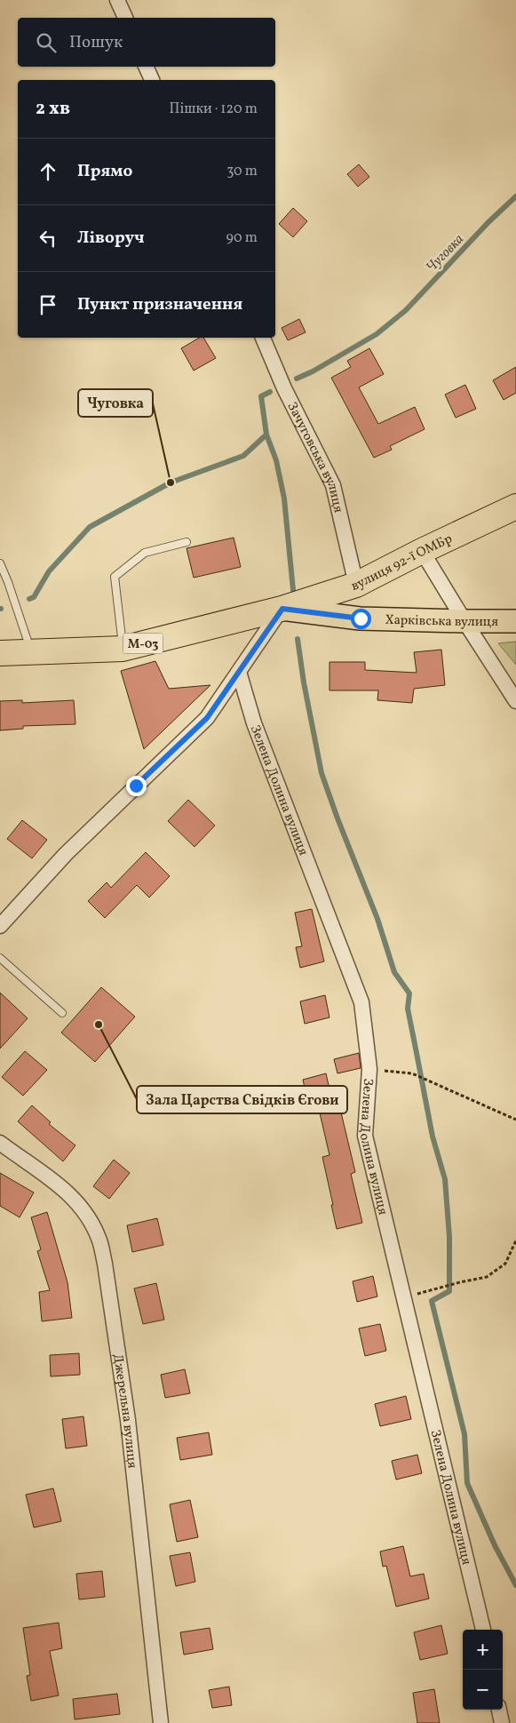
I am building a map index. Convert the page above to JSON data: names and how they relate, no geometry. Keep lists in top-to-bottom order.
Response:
{
  "streets": {
    "highway": ["вулиця 92-ї ОМБр", "Харківська вулиця", "М-03"],
    "street": ["Зачуговська вулиця", "Зелена Долина вулиця", "Джерельна вулиця"]
  },
  "crossings": [
    ["Зачуговська вулиця", "вулиця 92-ї ОМБр"],
    ["вулиця 92-ї ОМБр", "Харківська вулиця"]
  ],
  "water": ["Чуговка"],
  "places": ["Чуговка", "Зала Царства Свідків Єгови"],
  "page": {
    "search": "Пошук",
    "heading": ["2 хв", "Пішки · 120 m"],
    "list": [
      ["Прямо", "30 m"],
      ["Ліворуч", "90 m"],
      "Пункт призначення"
    ],
    "map_buttons": ["+", "−"]
  }
}
